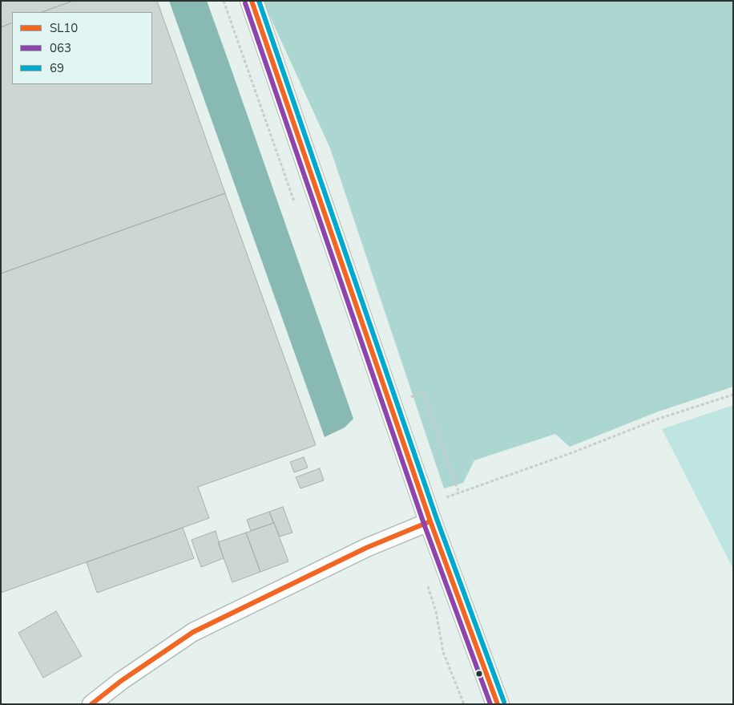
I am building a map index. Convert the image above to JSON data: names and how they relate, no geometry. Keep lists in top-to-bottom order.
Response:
{
  "lines": ["transit line SL10", "transit line 69", "transit line 063"],
  "legend": ["SL10", "063", "69"]
}
